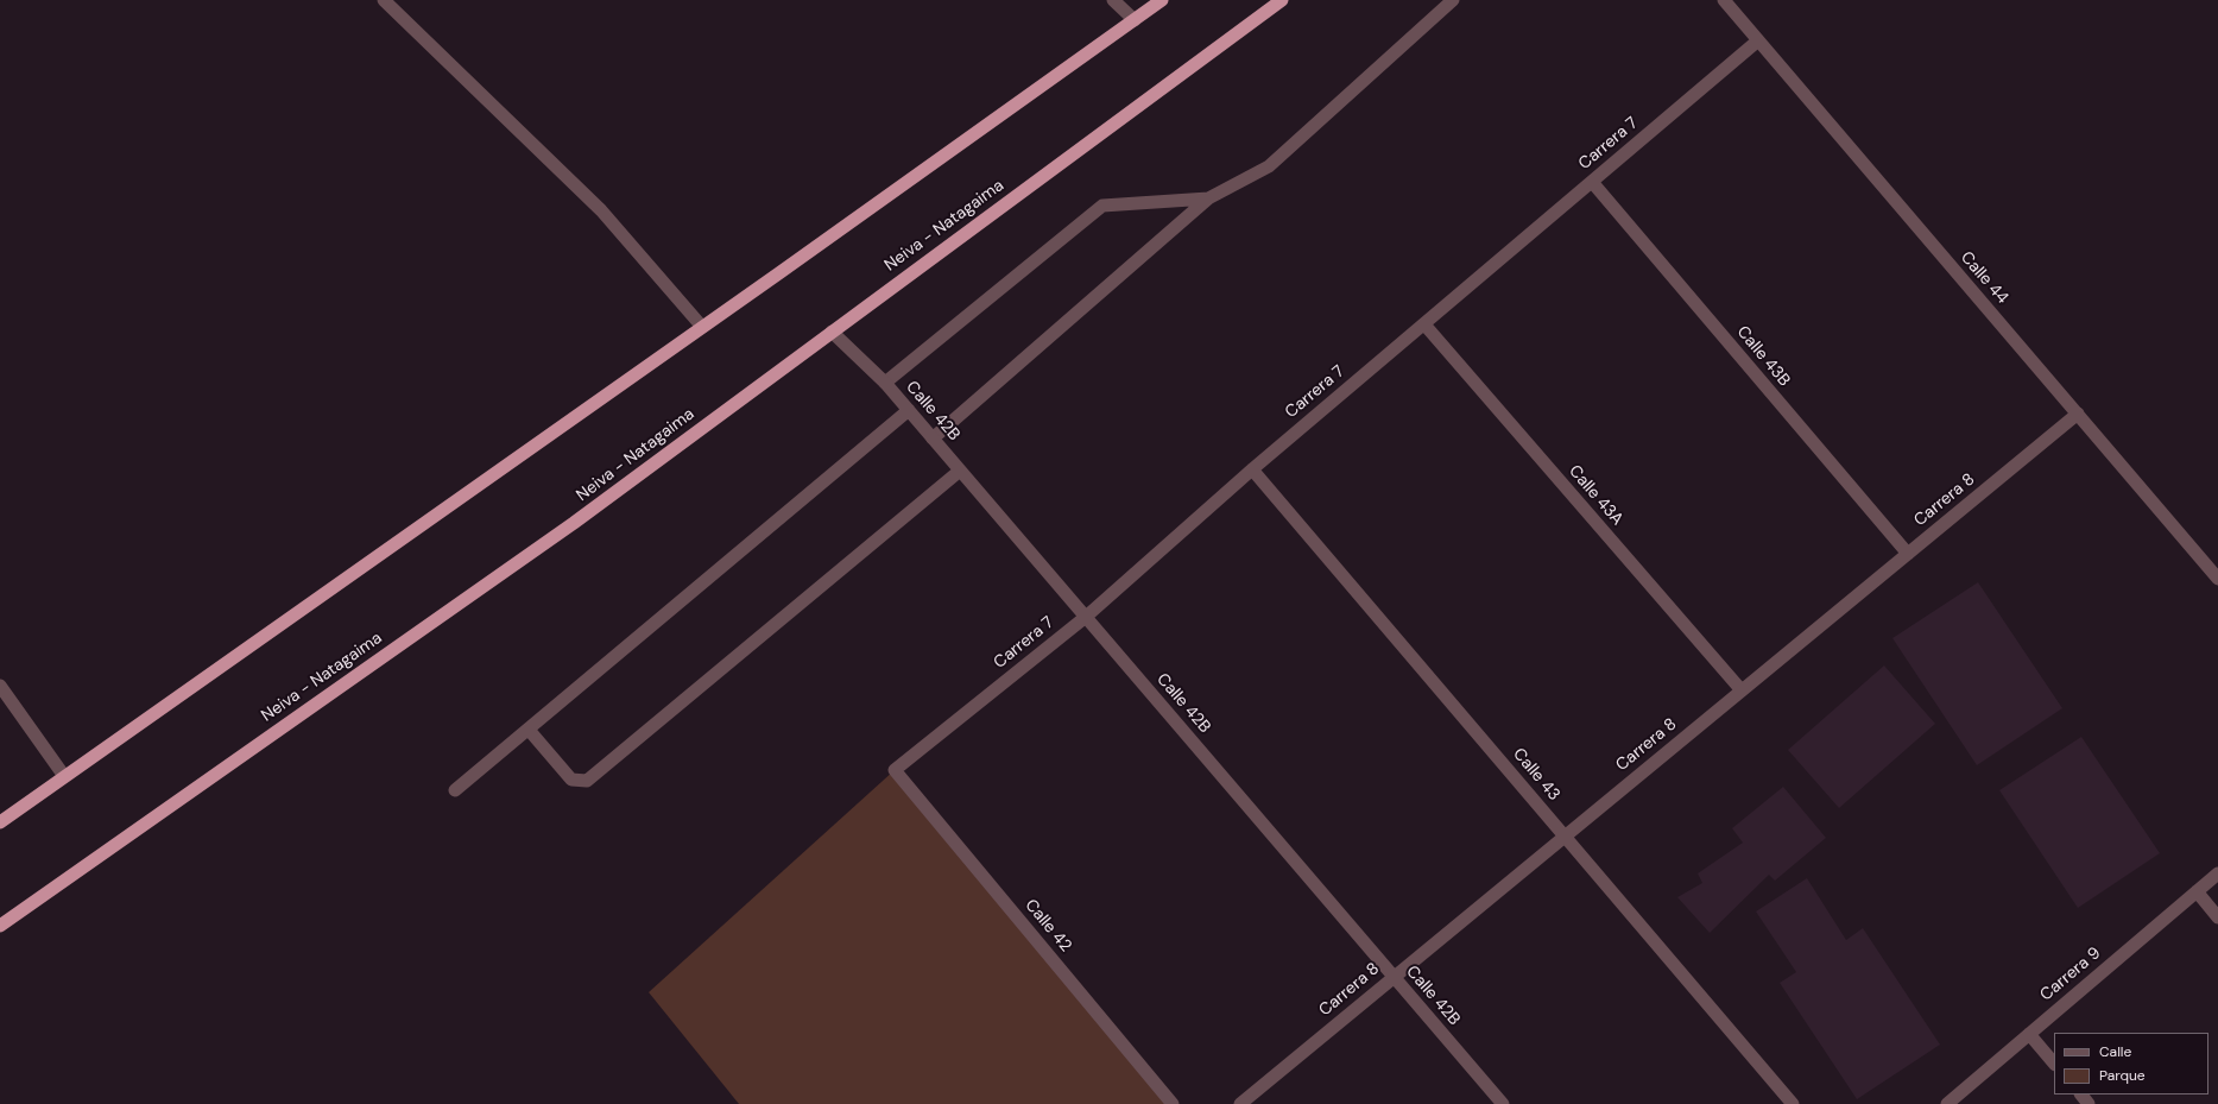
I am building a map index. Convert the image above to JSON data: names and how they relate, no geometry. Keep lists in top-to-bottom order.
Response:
{
  "streets": {
    "highway": ["Neiva - Natagaima"],
    "street": [
      "Carrera 7",
      "Calle 44",
      "Calle 43B",
      "Calle 42B",
      "Calle 43A",
      "Carrera 8",
      "Calle 43",
      "Calle 42",
      "Carrera 9"
    ]
  },
  "crossings": [
    ["Carrera 7", "Calle 44"],
    ["Carrera 7", "Calle 43B"],
    ["Carrera 7", "Calle 42B"],
    ["Carrera 7", "Calle 43A"],
    ["Carrera 7", "Calle 43"],
    ["Carrera 7", "Calle 42"],
    ["Neiva - Natagaima", "Calle 42B"],
    ["Calle 44", "Carrera 8"],
    ["Calle 43B", "Carrera 8"],
    ["Calle 42B", "Carrera 8"],
    ["Calle 43A", "Carrera 8"],
    ["Carrera 8", "Calle 43"]
  ],
  "legend": ["Calle", "Parque"]
}
